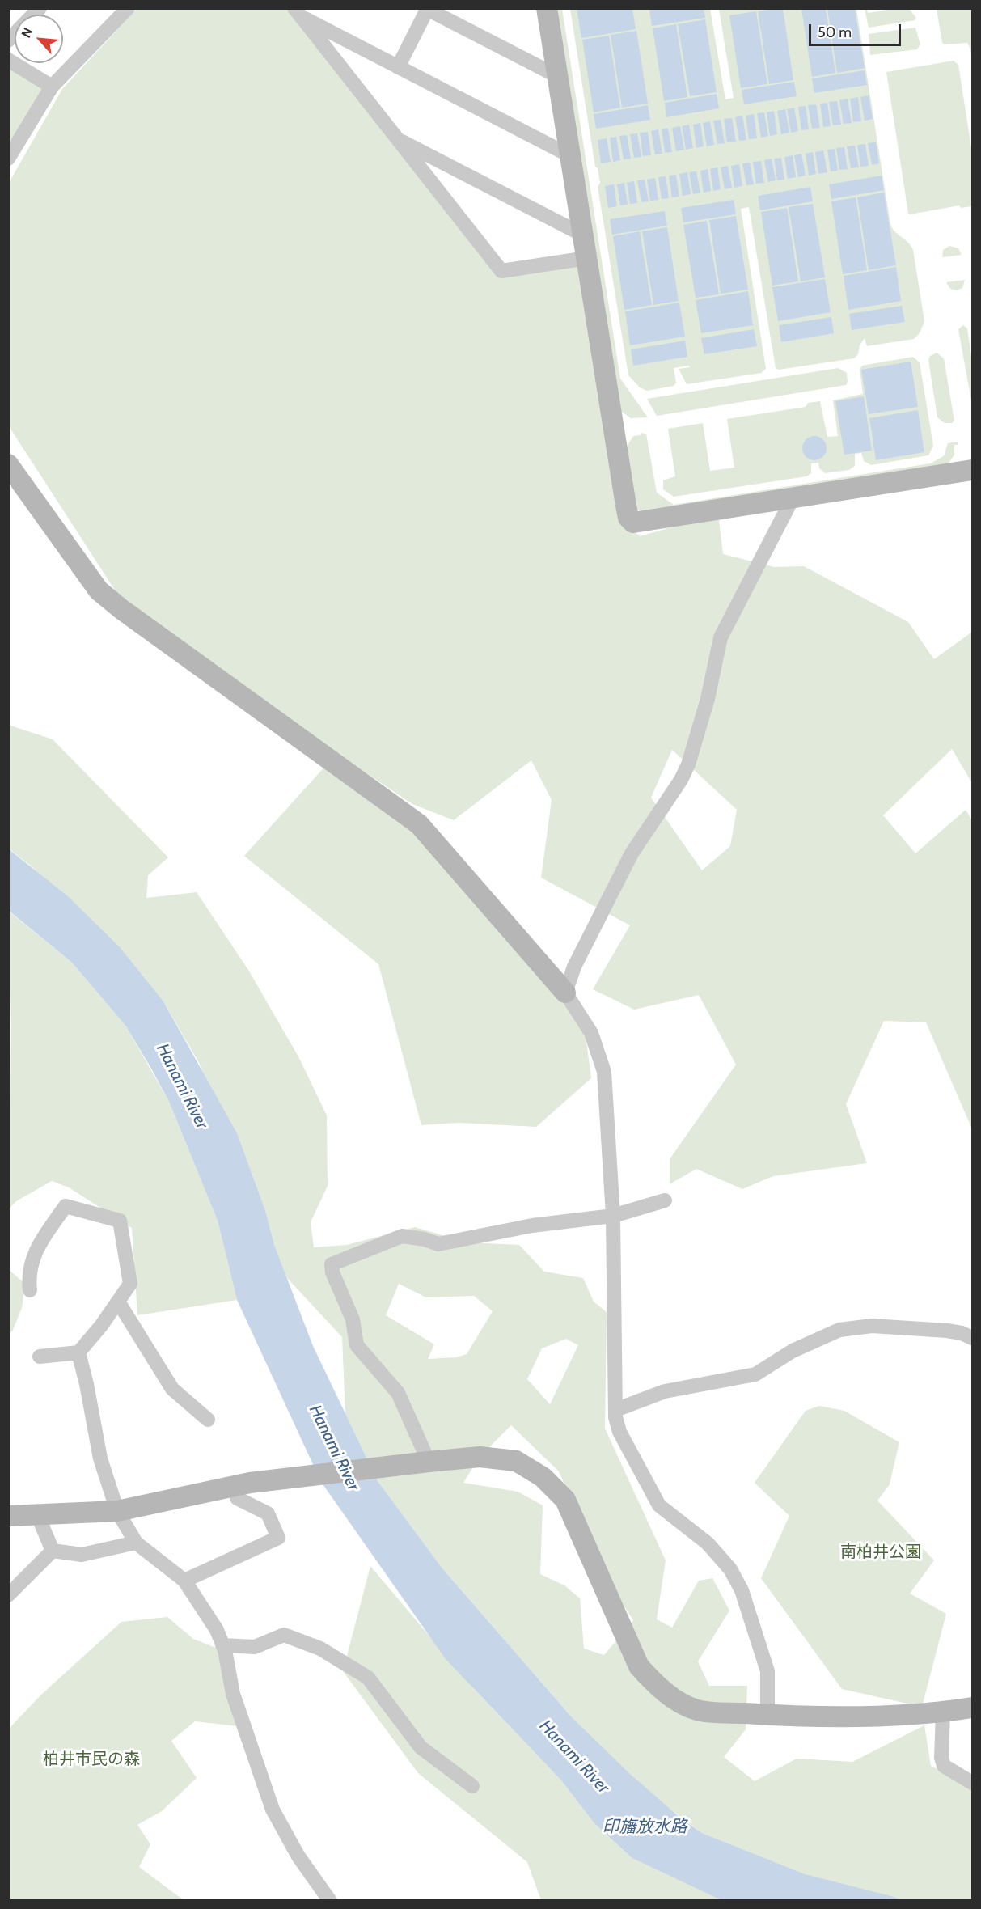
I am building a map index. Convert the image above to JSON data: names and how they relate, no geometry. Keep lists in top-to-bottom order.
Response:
{
  "water": ["Hanami River", "印旛放水路"],
  "parks": ["南柏井公園", "柏井市民の森"],
  "scale_bar": "50 m",
  "north": "top left"
}
